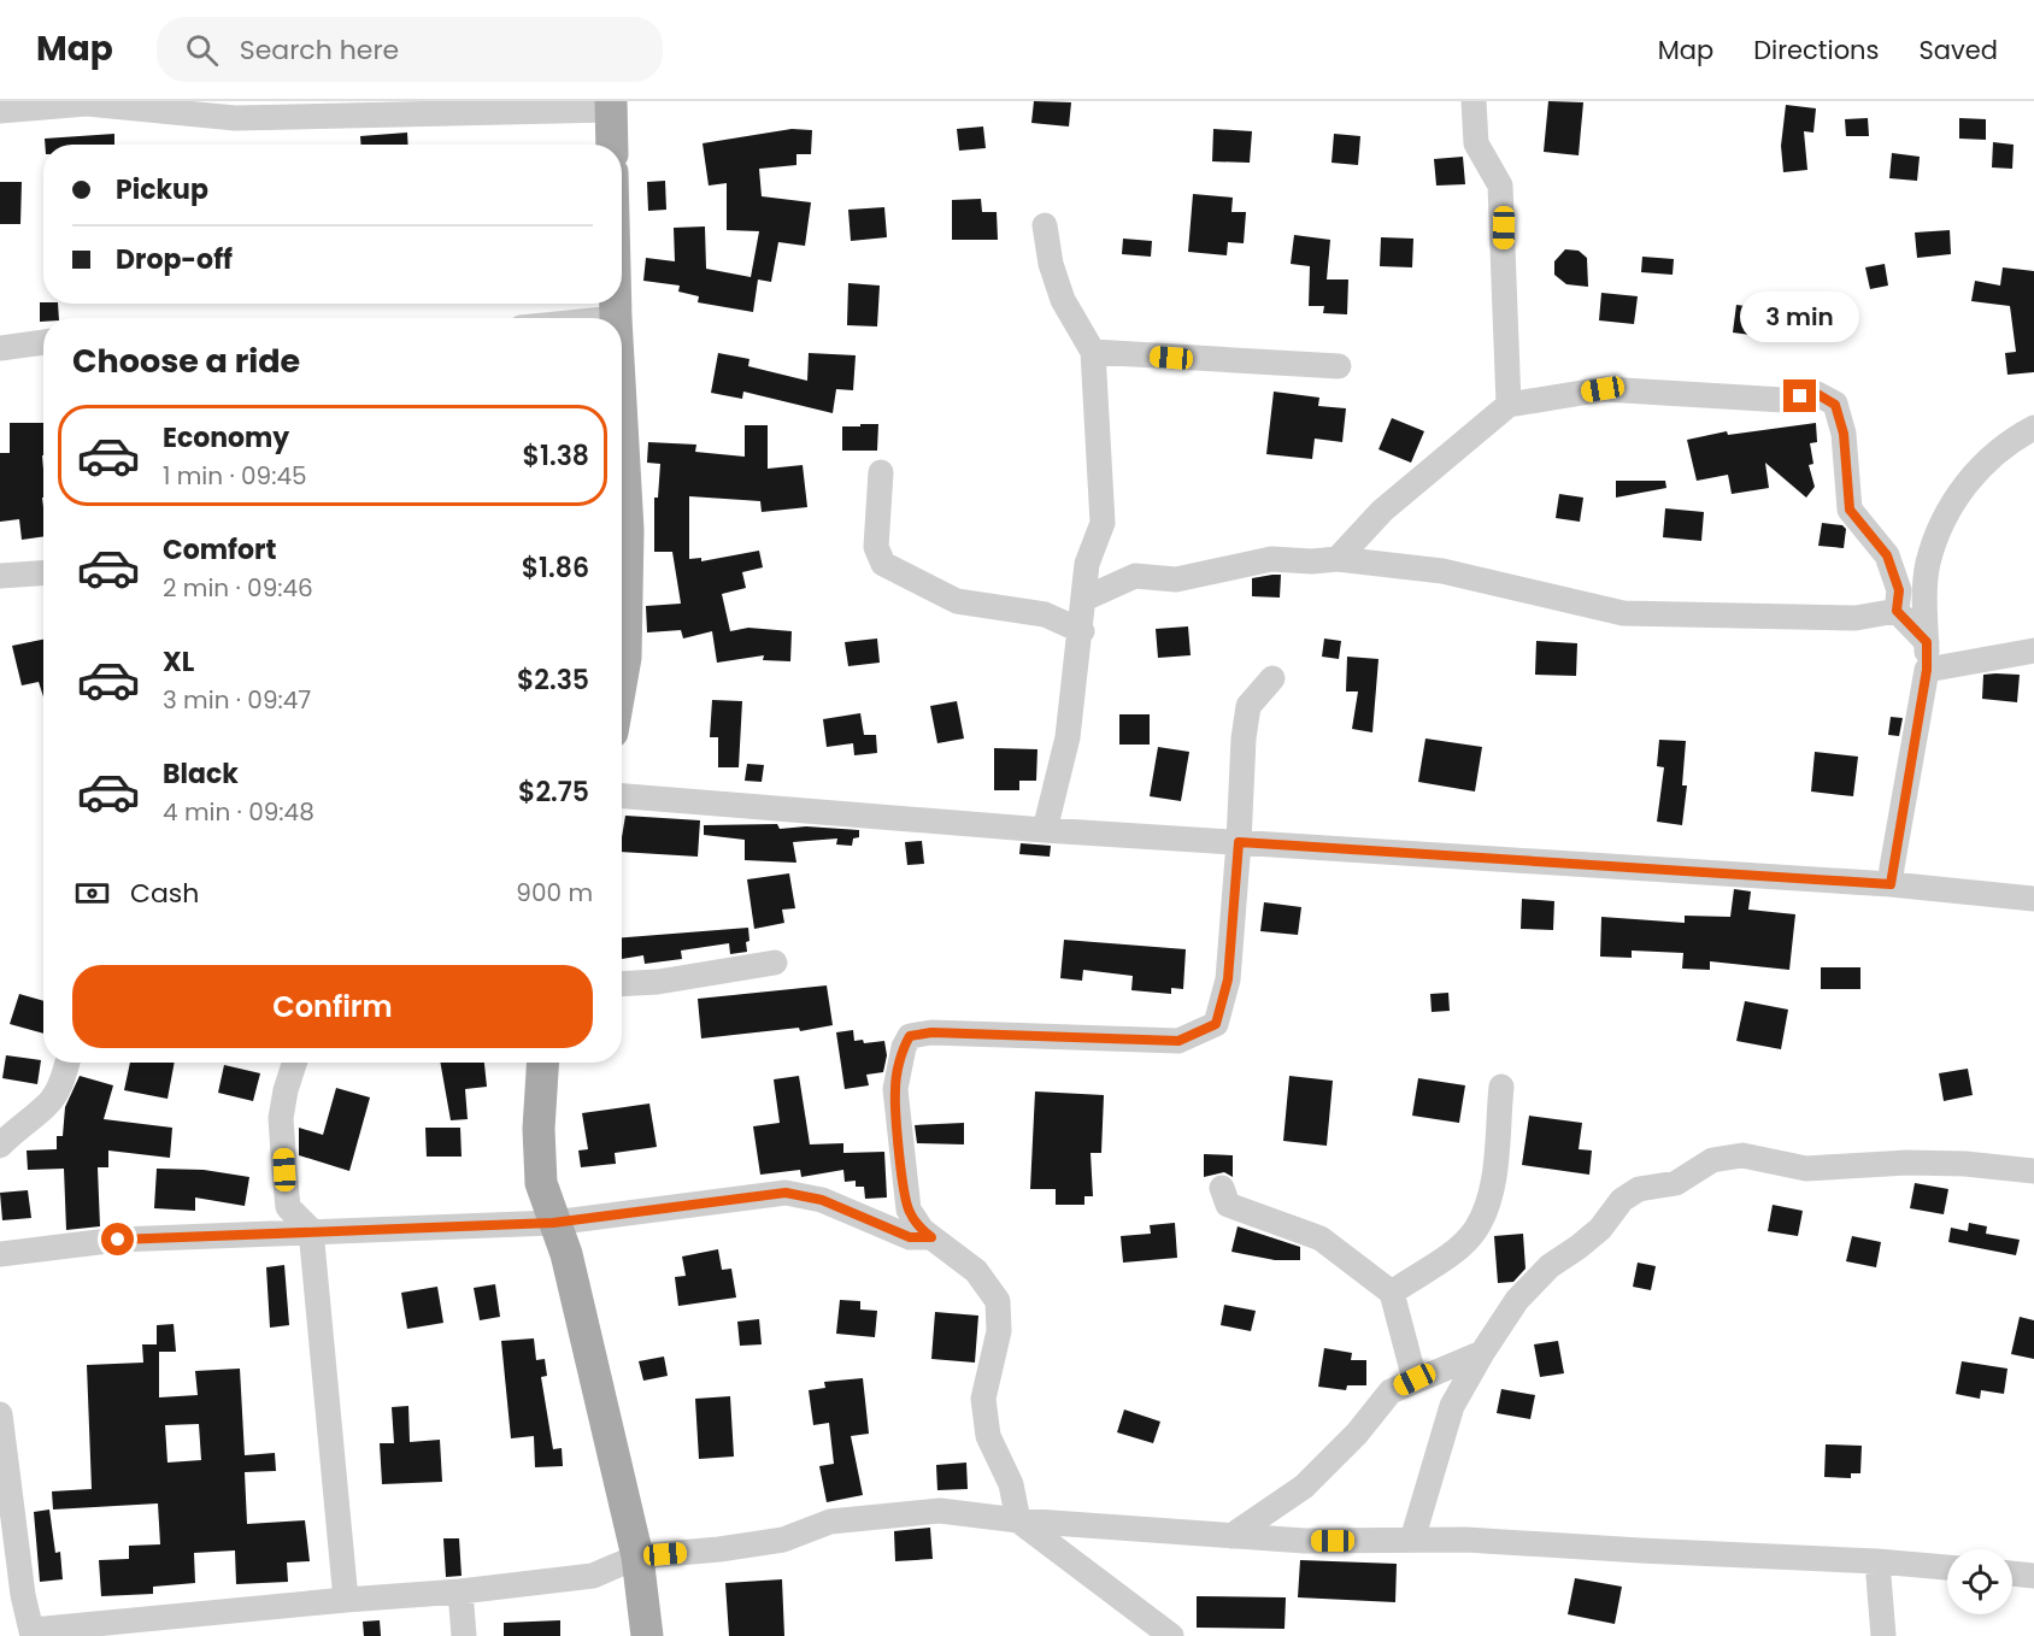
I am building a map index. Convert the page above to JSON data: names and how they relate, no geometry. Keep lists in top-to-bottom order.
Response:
{
  "page": {
    "header": "Map",
    "search": "Search here",
    "nav": ["Map", "Directions", "Saved"],
    "banner": ["Pickup", "Drop-off"],
    "bubble": "3 min",
    "heading": "Choose a ride",
    "list": [
      {
        "name": "Economy",
        "note": "1 min · 09:45",
        "value": "$1.38"
      },
      {
        "name": "Comfort",
        "note": "2 min · 09:46",
        "value": "$1.86"
      },
      {
        "name": "XL",
        "note": "3 min · 09:47",
        "value": "$2.35"
      },
      {
        "name": "Black",
        "note": "4 min · 09:48",
        "value": "$2.75"
      }
    ],
    "pay": ["Cash", "900 m"],
    "buttons": "Confirm"
  }
}
